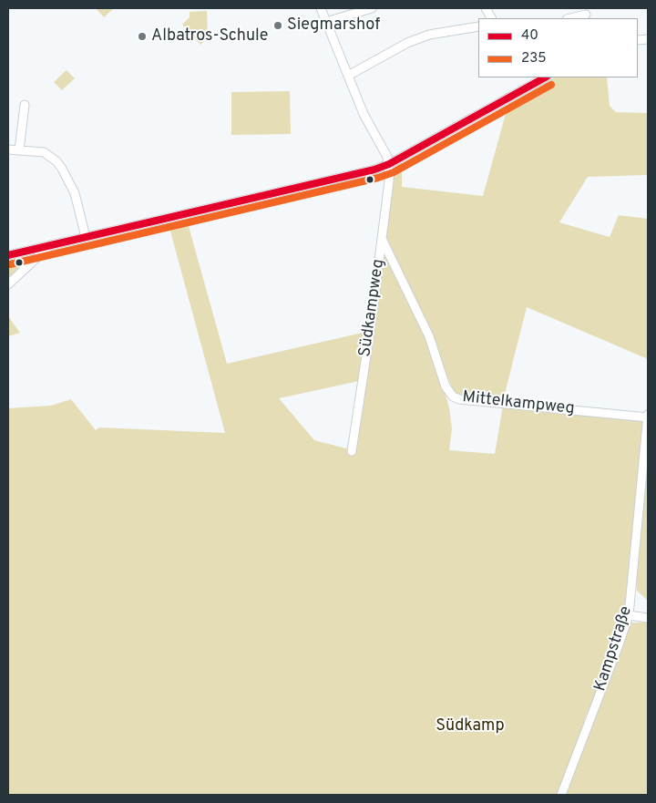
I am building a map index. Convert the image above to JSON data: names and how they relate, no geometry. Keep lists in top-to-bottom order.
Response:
{
  "streets": {
    "street": ["Südkampweg", "Mittelkampweg", "Kampstraße"]
  },
  "crossings": [
    ["Südkampweg", "Mittelkampweg"],
    ["Mittelkampweg", "Kampstraße"]
  ],
  "parks": ["Südkamp"],
  "places": ["Siegmarshof", "Albatros-Schule"],
  "lines": ["transit line 40", "transit line 235"],
  "legend": ["40", "235"]
}
